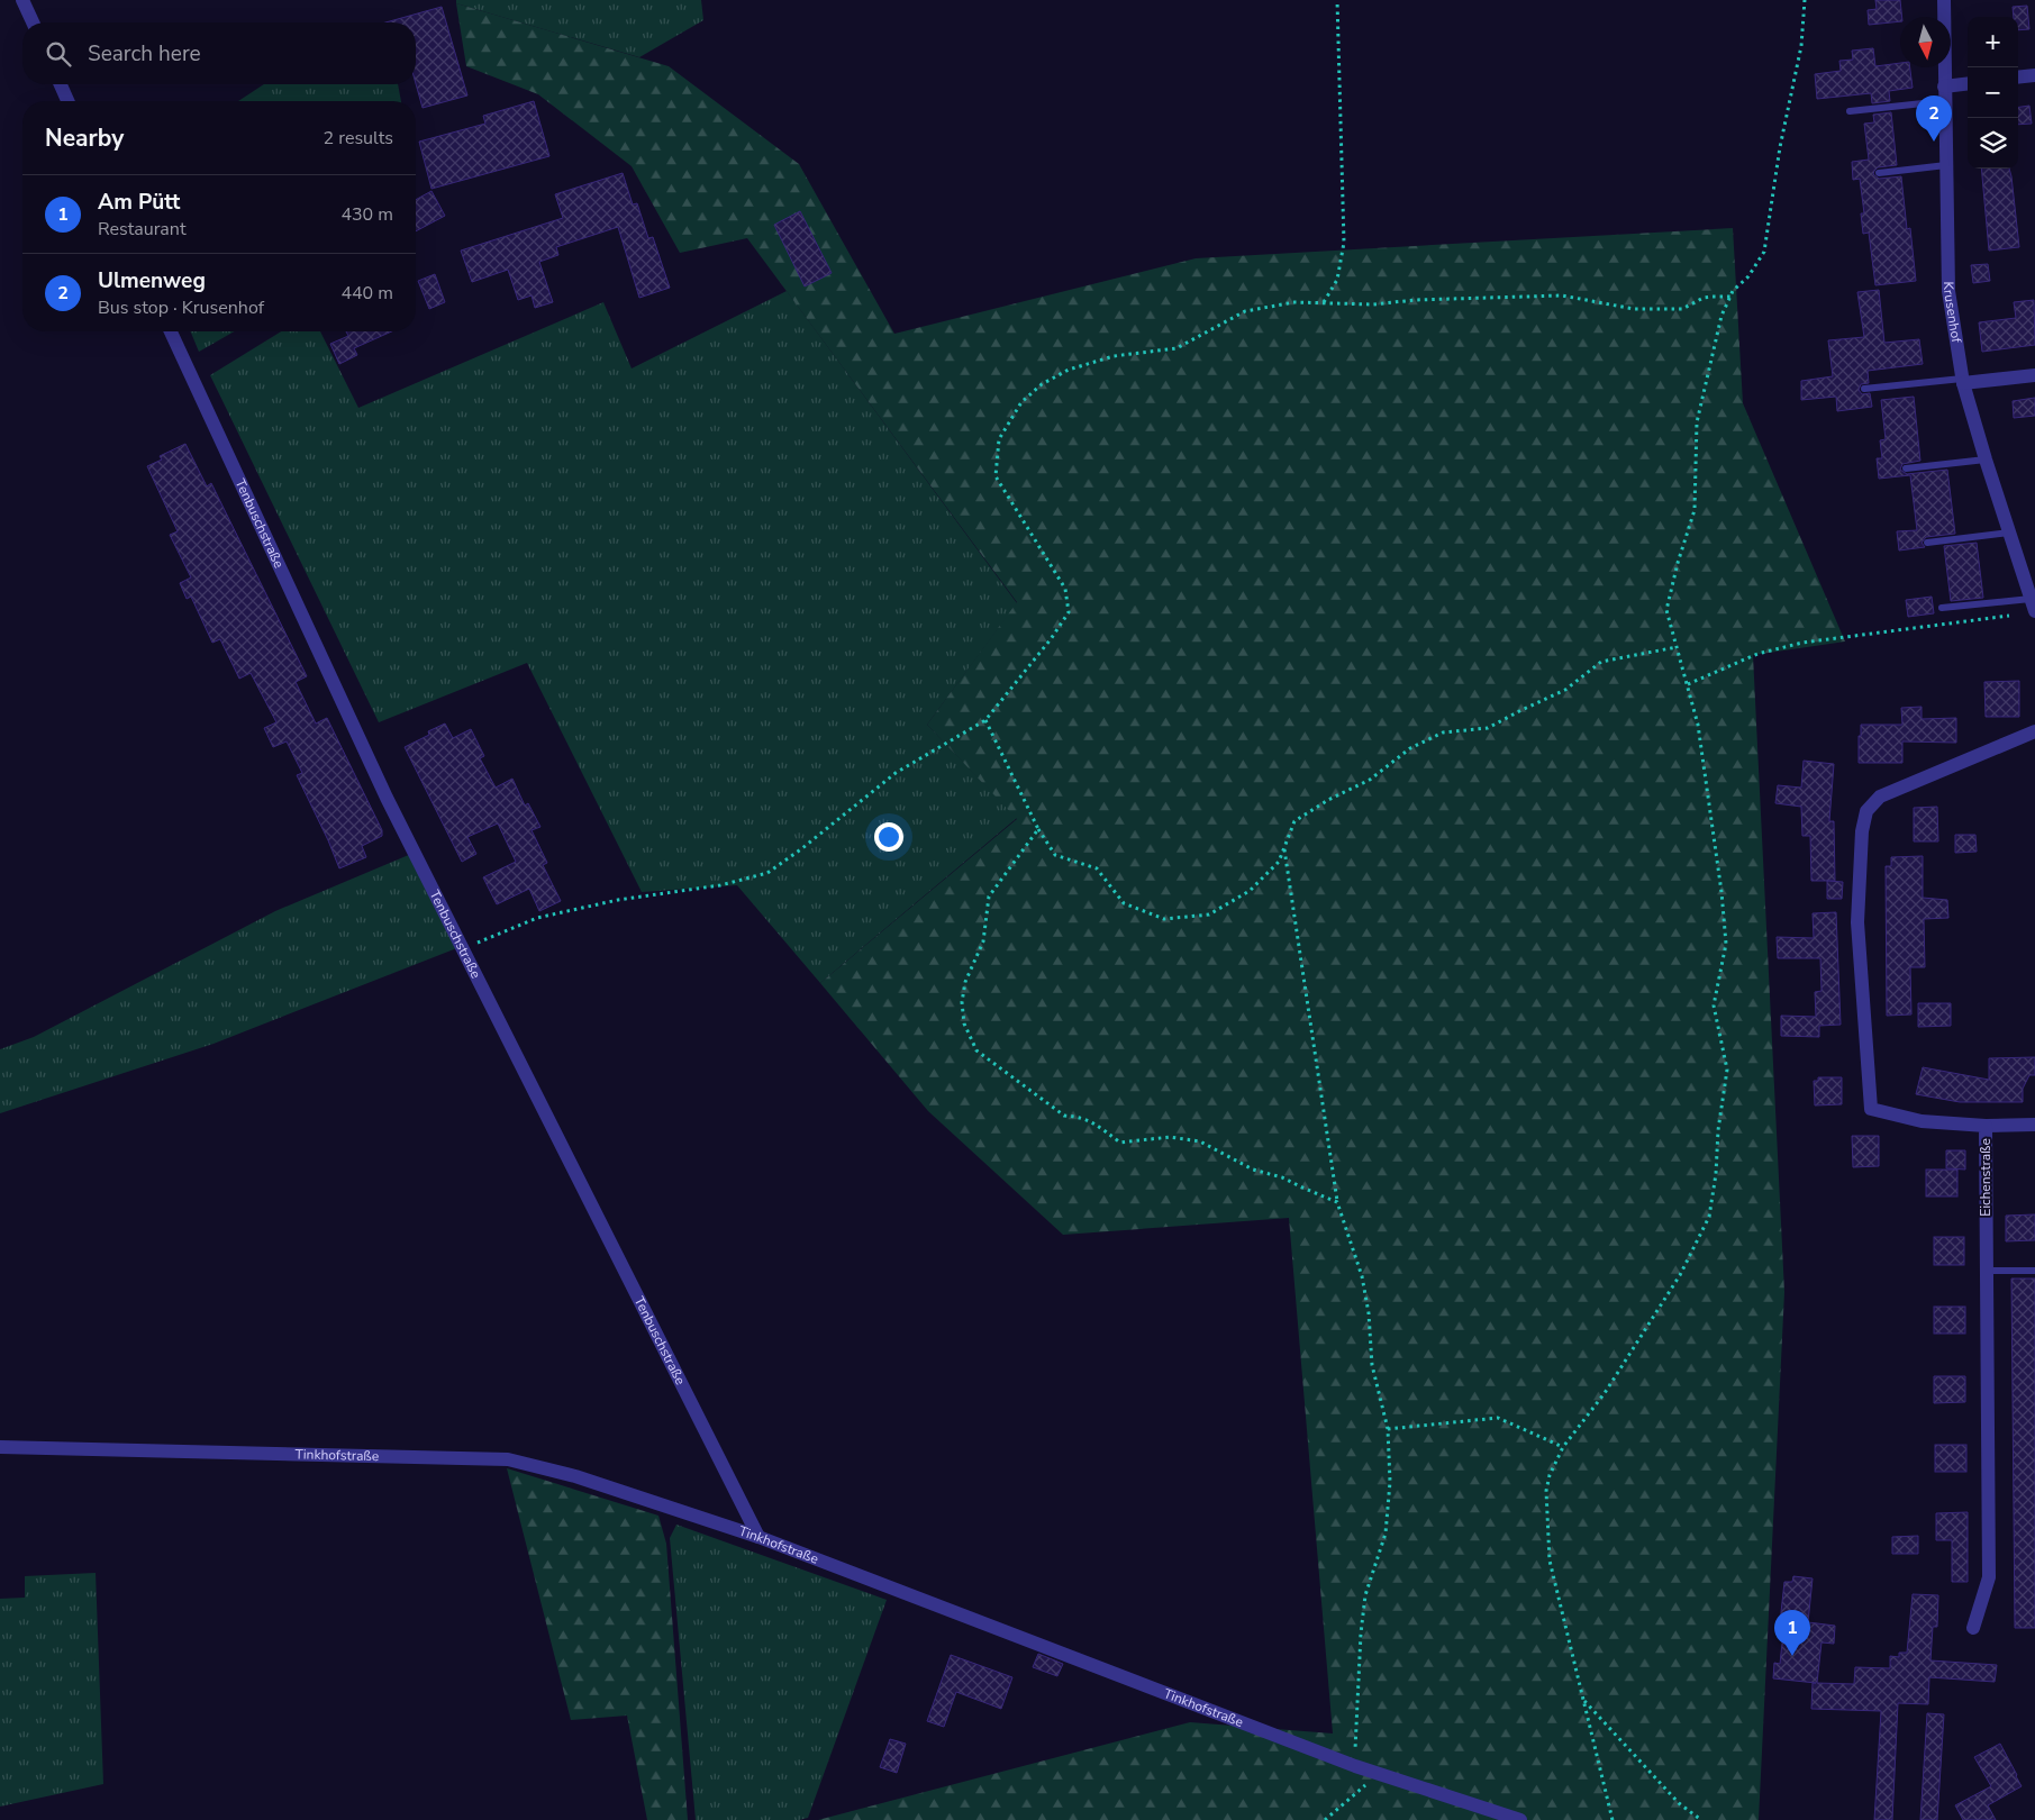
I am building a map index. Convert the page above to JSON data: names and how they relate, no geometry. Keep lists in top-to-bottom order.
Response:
{
  "streets": {
    "street": [
      "Krusenhof",
      "Tenbuschstraße",
      "Eichenstraße",
      "Tinkhofstraße"
    ]
  },
  "crossings": [
    ["Tenbuschstraße", "Tinkhofstraße"]
  ],
  "north": "bottom",
  "page": {
    "map_buttons": ["+", "−"],
    "search": "Search here",
    "pins": ["2", "1"],
    "heading": ["Nearby", "2 results"],
    "list": [
      {
        "mark": "1",
        "name": "Am Pütt",
        "note": "Restaurant",
        "value": "430 m"
      },
      {
        "mark": "2",
        "name": "Ulmenweg",
        "note": "Bus stop · Krusenhof",
        "value": "440 m"
      }
    ]
  }
}
